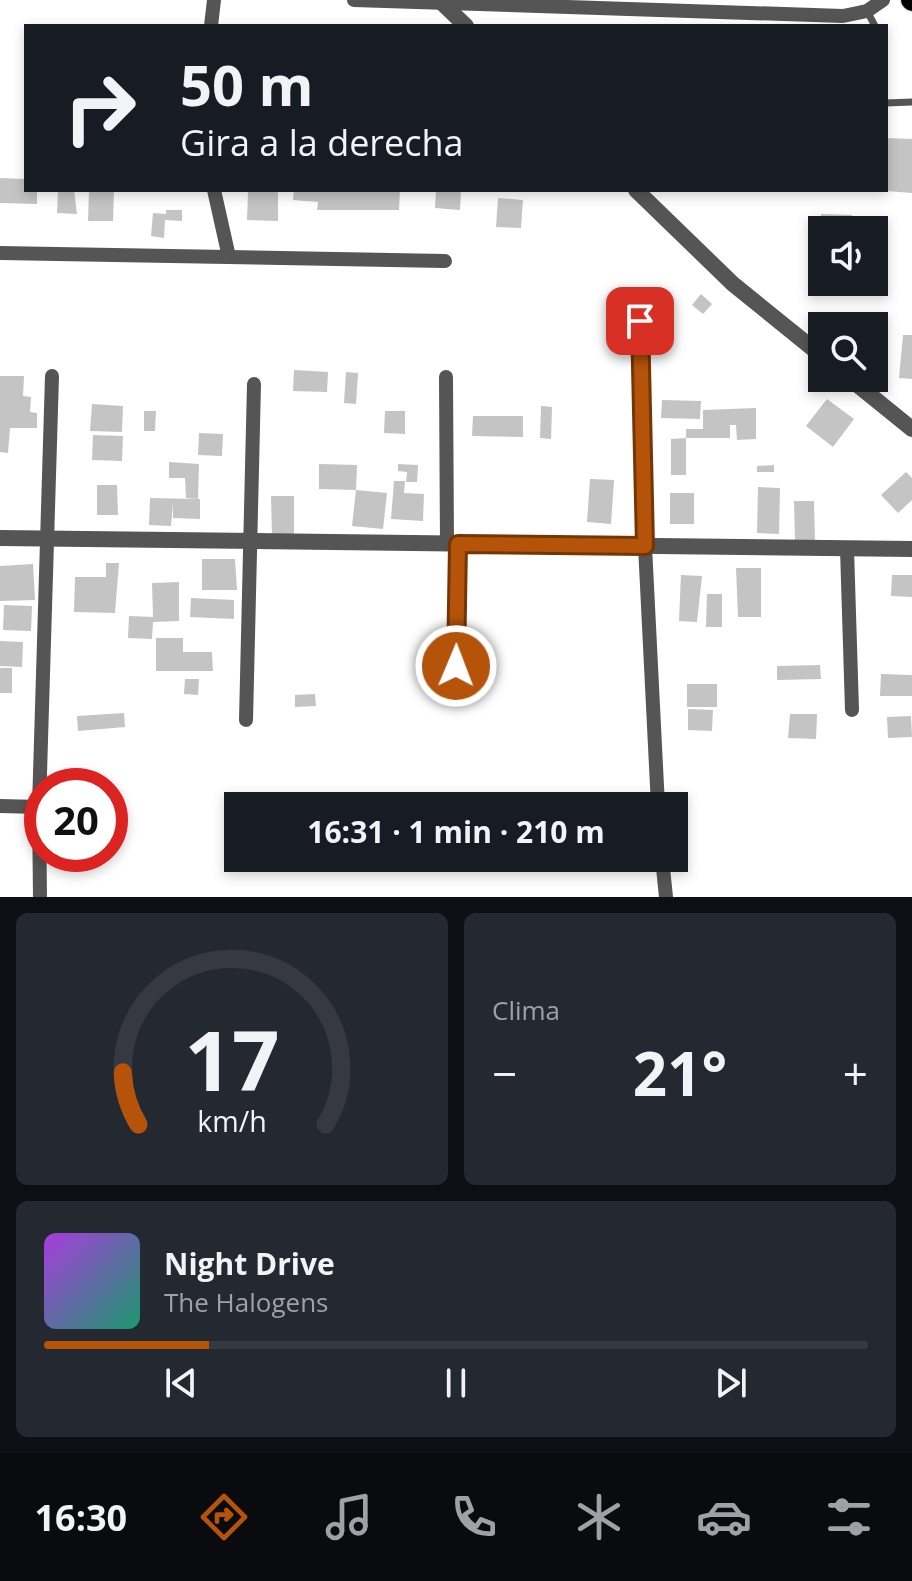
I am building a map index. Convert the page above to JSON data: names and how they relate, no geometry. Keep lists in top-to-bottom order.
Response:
{
  "page": {
    "turn": ["50 m", "Gira a la derecha"],
    "limit": "20",
    "trip": "16:31 · 1 min · 210 m",
    "tile": "Clima",
    "heat": ["−", "21°", "+"],
    "song": ["Night Drive", "The Halogens"],
    "tabs": "16:30",
    "gauge": ["17", "km/h"]
  }
}
